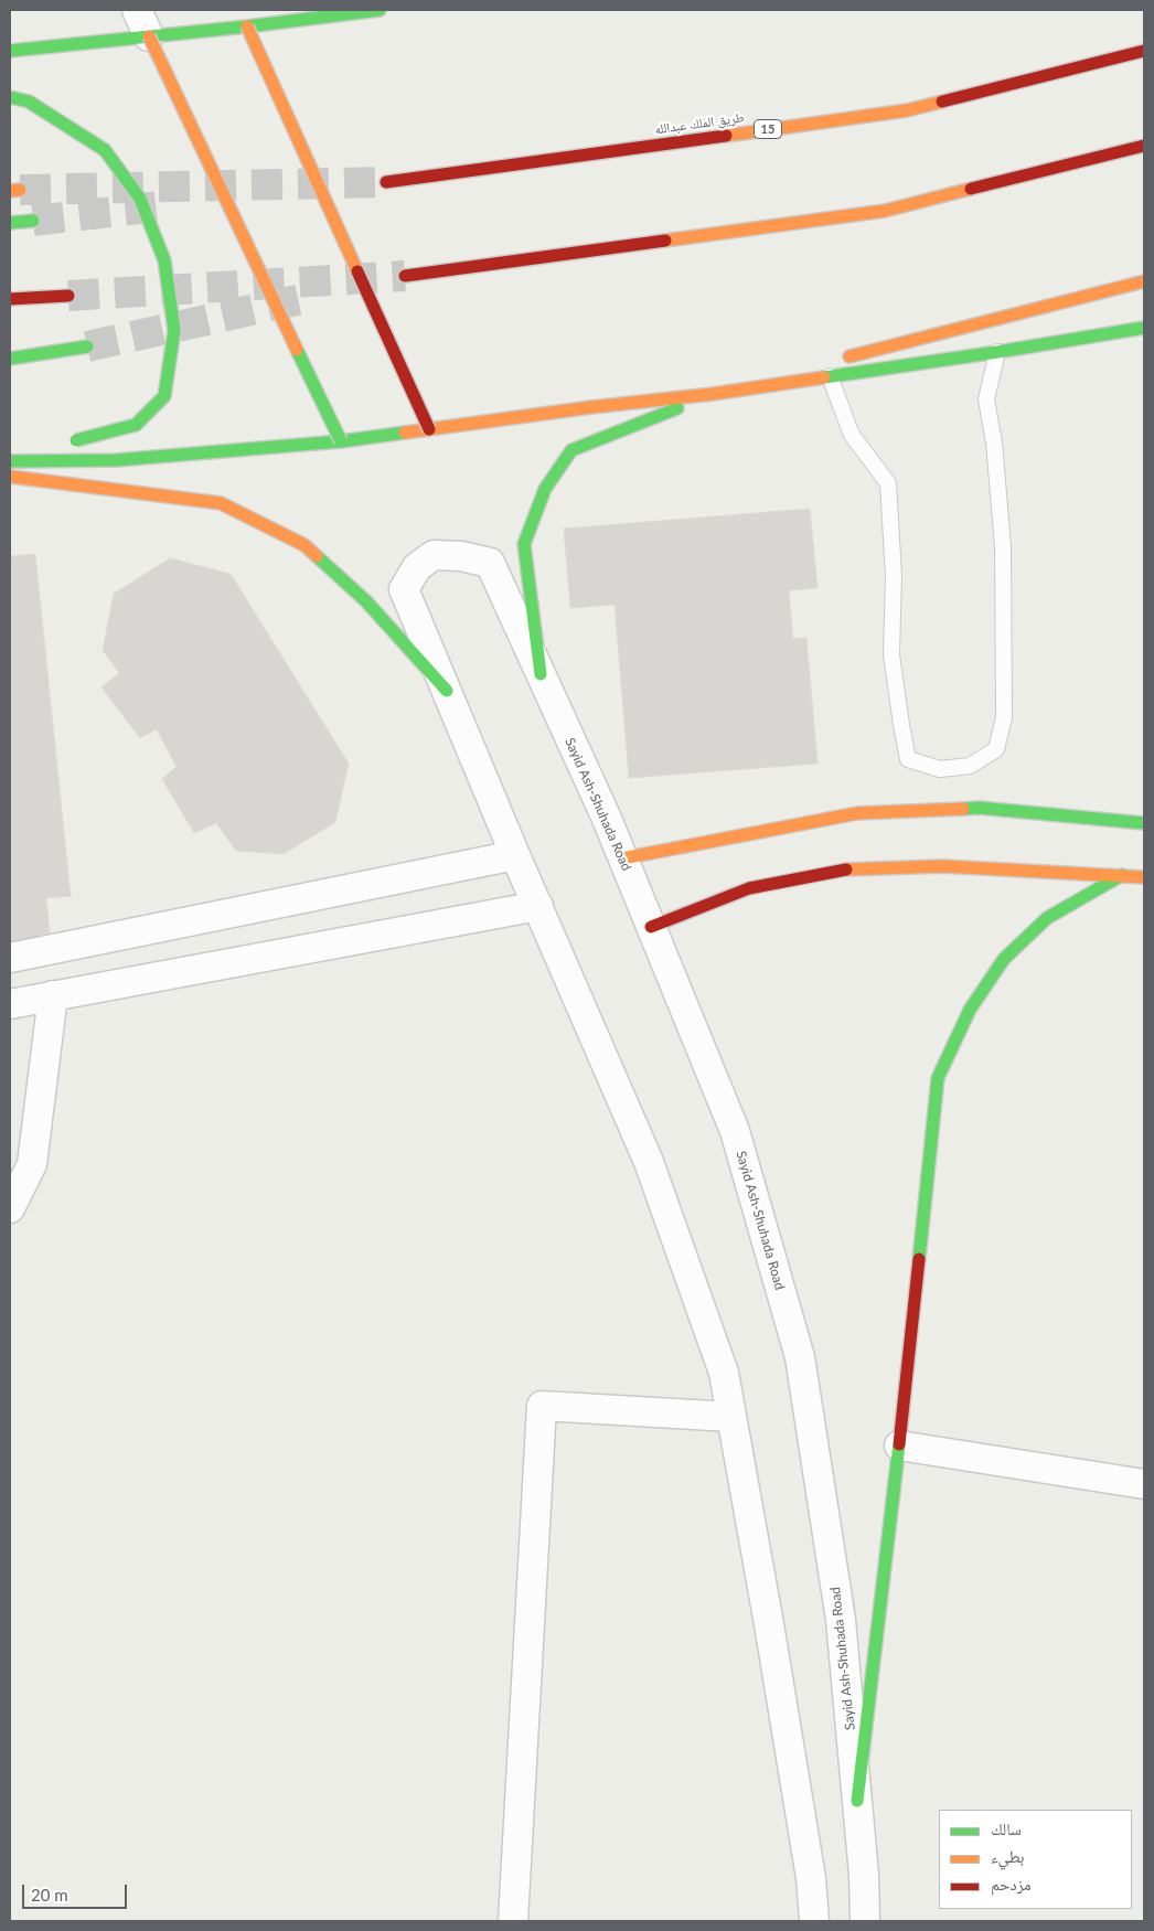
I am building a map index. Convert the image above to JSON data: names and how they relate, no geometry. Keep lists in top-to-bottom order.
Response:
{
  "streets": {
    "main road": ["طريق الملك عبدالله", "15"],
    "street": ["Sayid Ash-Shuhada Road"]
  },
  "legend": ["سالك", "بطيء", "مزدحم"],
  "scale_bar": "20 m"
}
